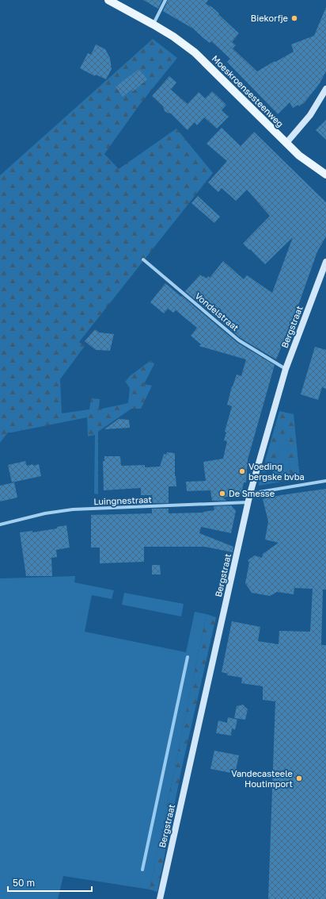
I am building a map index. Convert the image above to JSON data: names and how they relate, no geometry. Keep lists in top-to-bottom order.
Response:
{
  "streets": {
    "main road": ["Moeskroensesteenweg"],
    "street": ["Vondelstraat", "Bergstraat", "Luingnestraat"]
  },
  "crossings": [
    ["Vondelstraat", "Bergstraat"],
    ["Bergstraat", "Luingnestraat"]
  ],
  "places": [
    "Biekorfje",
    "Voeding bergske bvba",
    "De Smesse",
    "Vandecasteele Houtimport"
  ],
  "scale_bar": "50 m"
}
